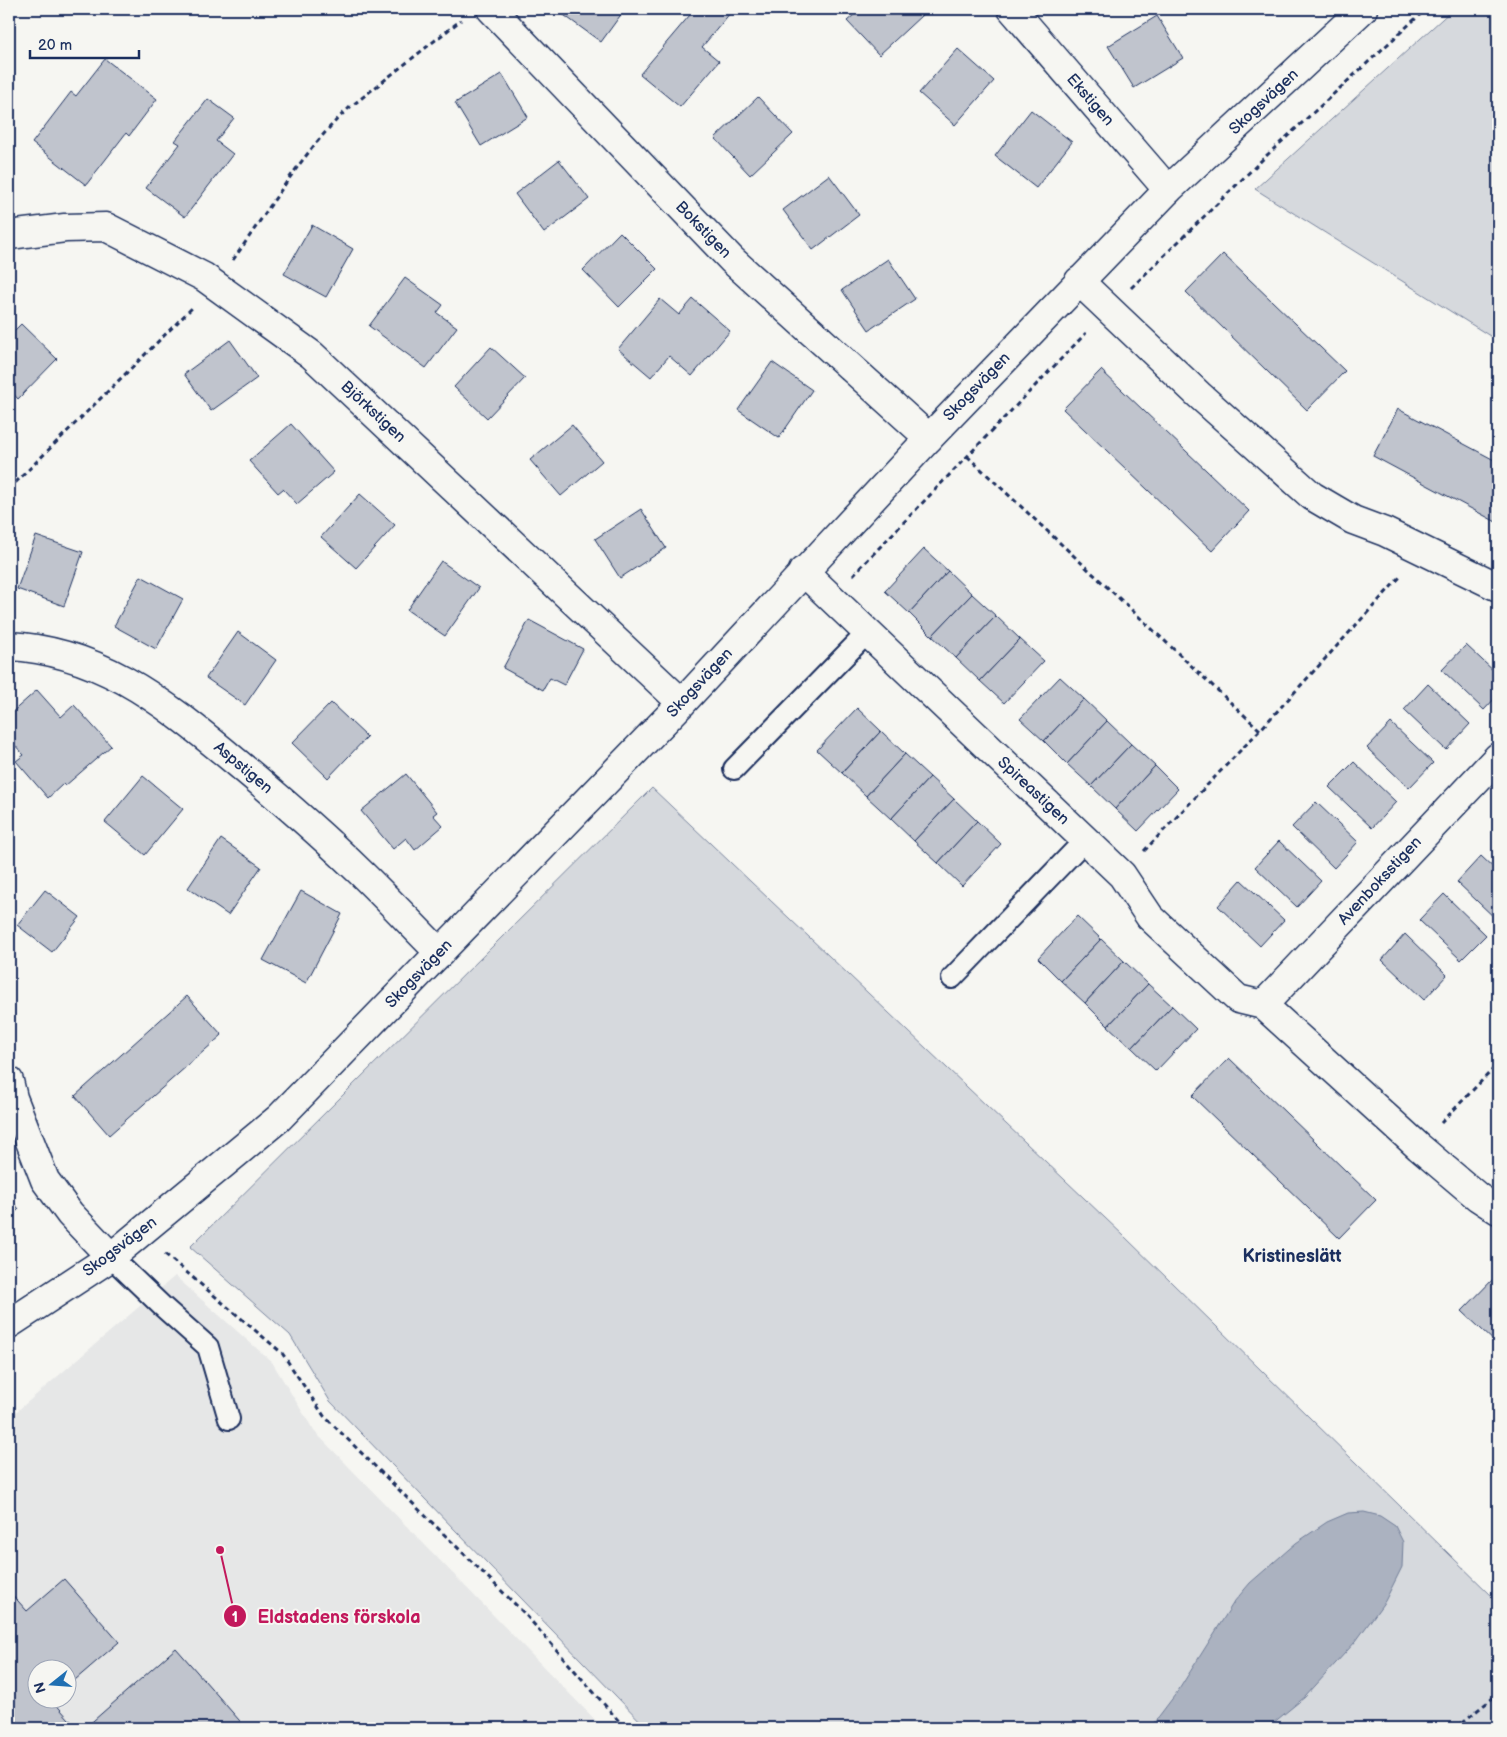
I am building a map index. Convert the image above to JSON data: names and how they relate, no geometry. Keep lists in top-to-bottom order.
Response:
{
  "streets": {
    "street": [
      "Ekstigen",
      "Skogsvägen",
      "Bokstigen",
      "Björkstigen",
      "Aspstigen",
      "Spireastigen",
      "Avenboksstigen"
    ]
  },
  "crossings": [
    ["Ekstigen", "Skogsvägen"],
    ["Skogsvägen", "Bokstigen"],
    ["Skogsvägen", "Björkstigen"],
    ["Skogsvägen", "Aspstigen"],
    ["Skogsvägen", "Spireastigen"],
    ["Spireastigen", "Avenboksstigen"]
  ],
  "districts": ["Kristineslätt"],
  "places": ["Eldstadens förskola"],
  "scale_bar": "20 m",
  "north": "left"
}
